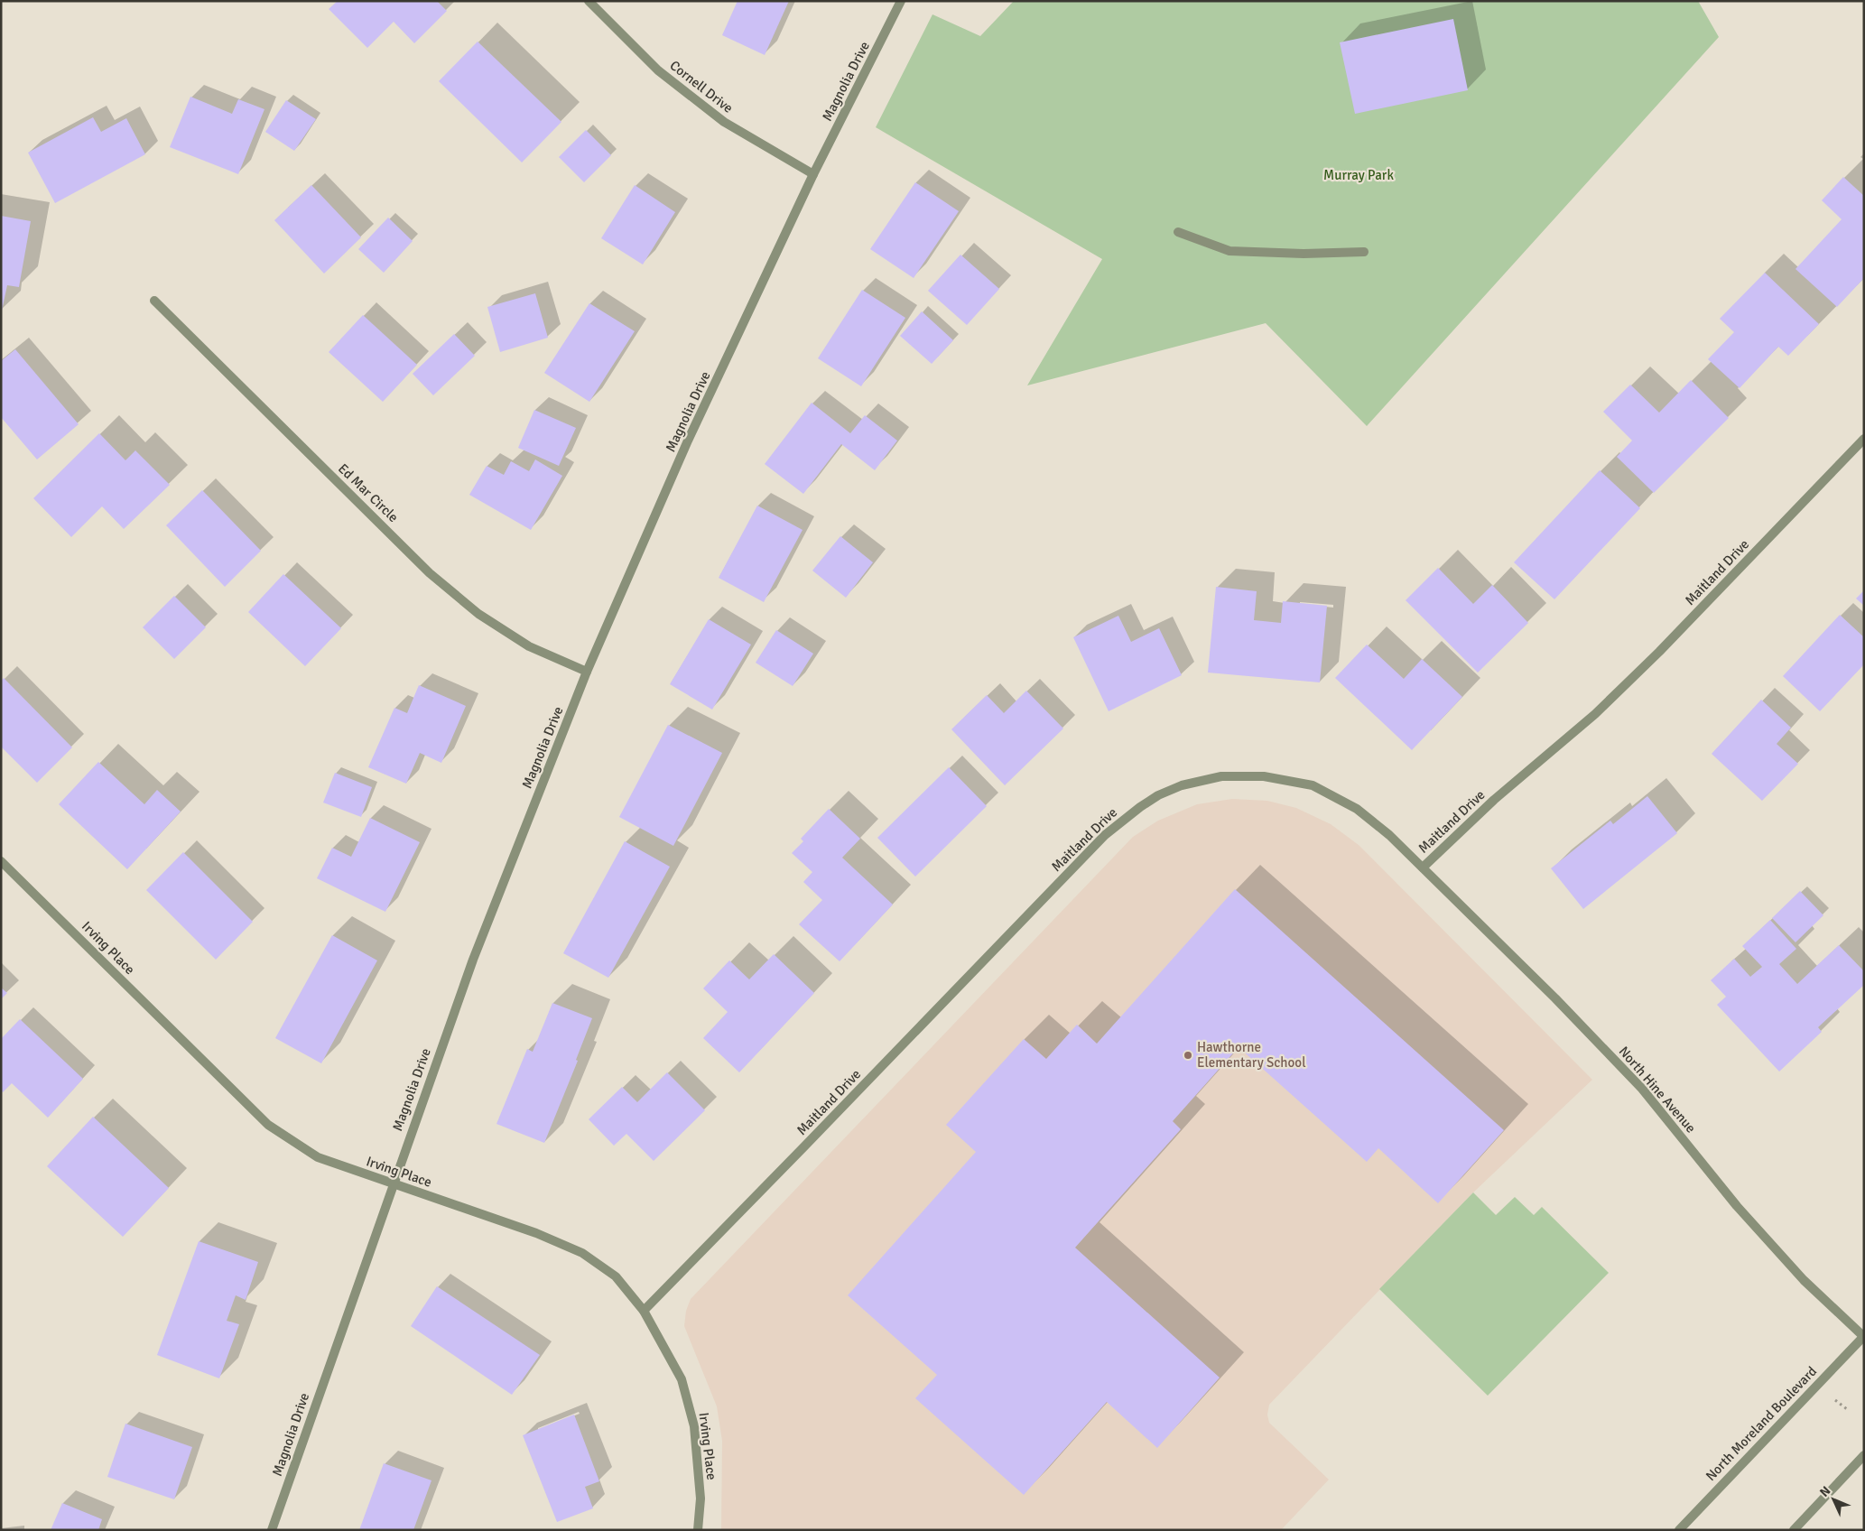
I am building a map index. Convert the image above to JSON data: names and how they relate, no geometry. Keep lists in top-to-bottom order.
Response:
{
  "streets": {
    "street": [
      "Magnolia Drive",
      "Cornell Drive",
      "Ed Mar Circle",
      "Maitland Drive",
      "Irving Place",
      "North Hine Avenue",
      "North Moreland Boulevard"
    ]
  },
  "crossings": [
    ["Magnolia Drive", "Cornell Drive"],
    ["Magnolia Drive", "Ed Mar Circle"],
    ["Magnolia Drive", "Irving Place"],
    ["Maitland Drive", "Irving Place"],
    ["Maitland Drive", "North Hine Avenue"],
    ["North Hine Avenue", "North Moreland Boulevard"]
  ],
  "parks": ["Murray Park"],
  "places": ["Hawthorne Elementary School"],
  "north": "top left"
}
